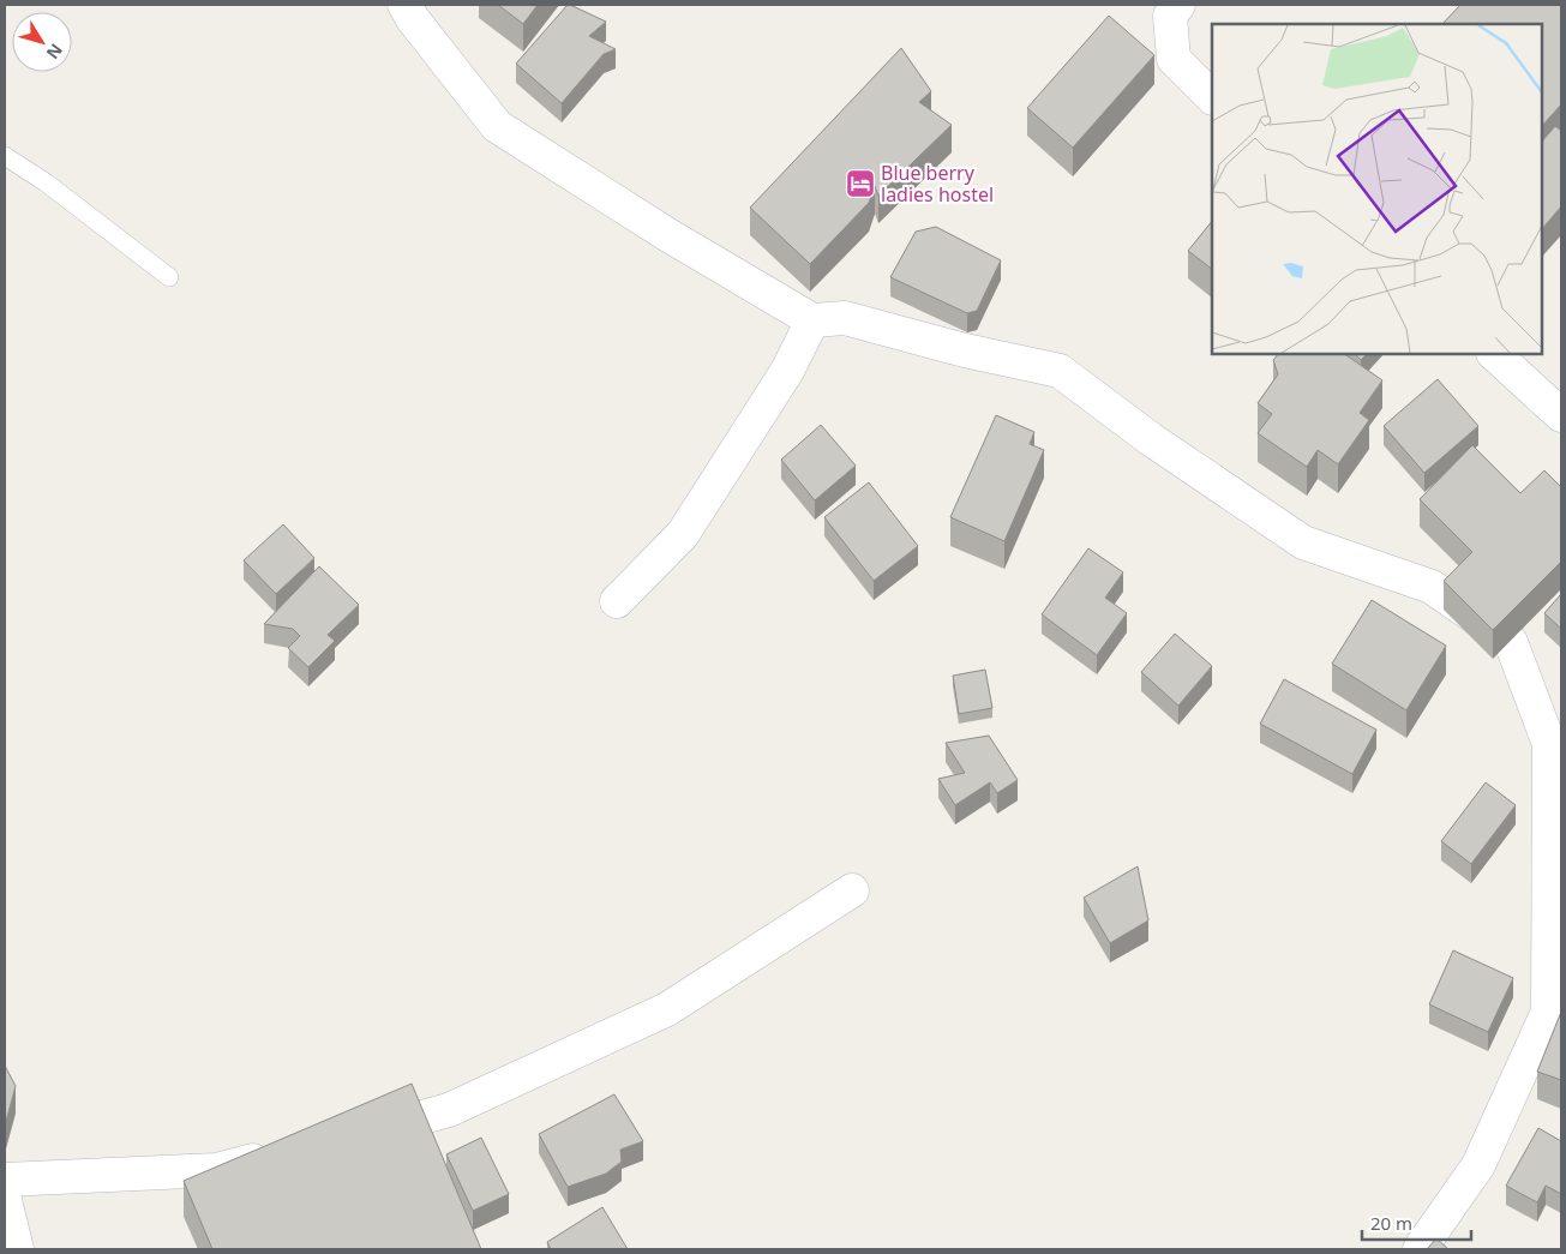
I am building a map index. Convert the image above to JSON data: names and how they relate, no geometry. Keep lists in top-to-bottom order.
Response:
{
  "places": {
    "hotel": ["Blue berry ladies hostel"]
  },
  "scale_bar": "20 m",
  "north": "bottom right"
}
